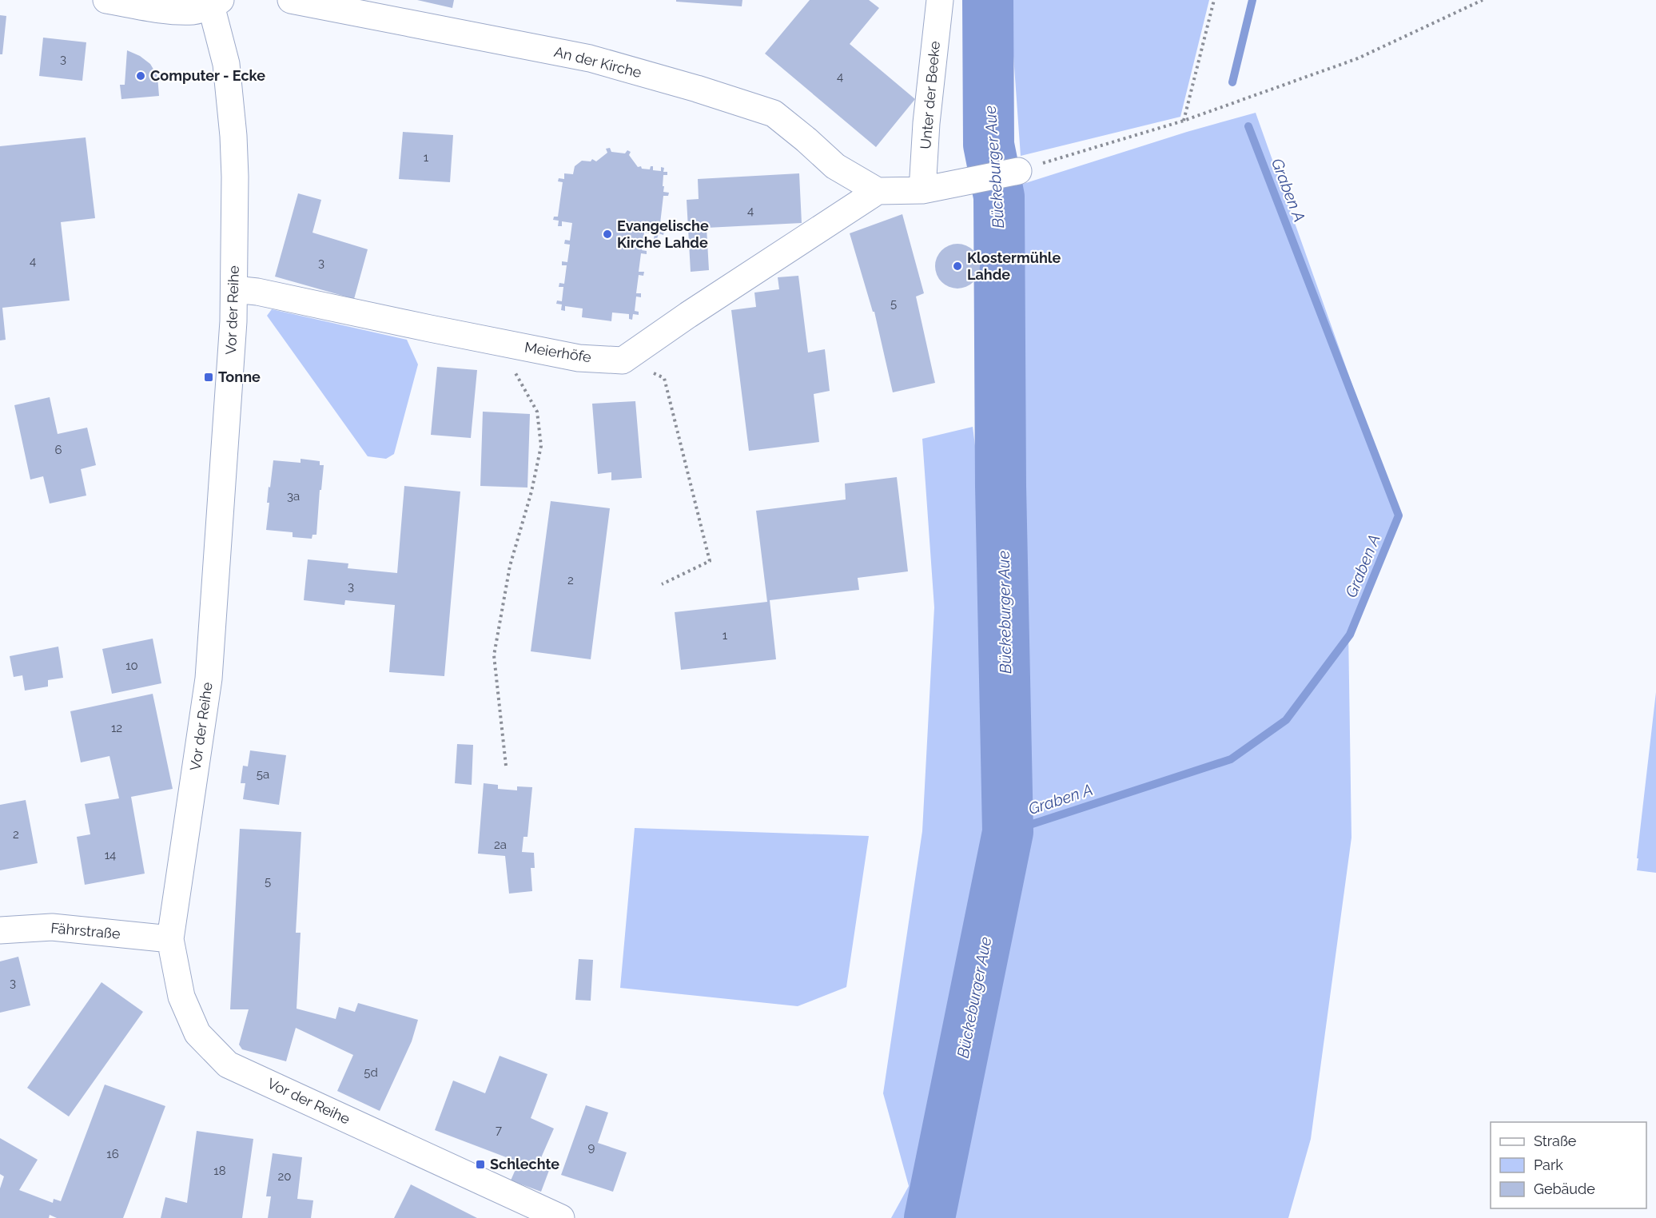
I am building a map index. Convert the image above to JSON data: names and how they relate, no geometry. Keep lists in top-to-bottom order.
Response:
{
  "streets": {
    "street": [
      "An der Kirche",
      "Unter der Beeke",
      "Vor der Reihe",
      "Meierhöfe",
      "Fährstraße"
    ]
  },
  "crossings": [
    ["Vor der Reihe", "Meierhöfe"],
    ["Vor der Reihe", "Fährstraße"]
  ],
  "water": ["Bückeburger Aue", "Graben A"],
  "places": {
    "other": ["Computer - Ecke", "Evangelische Kirche Lahde", "Klostermühle Lahde"],
    "transit": ["Tonne", "Schlechte"]
  },
  "house_numbers": [
    "3",
    "4",
    "1",
    "4",
    "4",
    "3",
    "5",
    "6",
    "3a",
    "2",
    "3",
    "1",
    "10",
    "12",
    "5a",
    "2",
    "2a",
    "14",
    "5",
    "3",
    "5d",
    "7",
    "9",
    "16",
    "18",
    "20"
  ],
  "legend": ["Straße", "Park", "Gebäude"]
}
